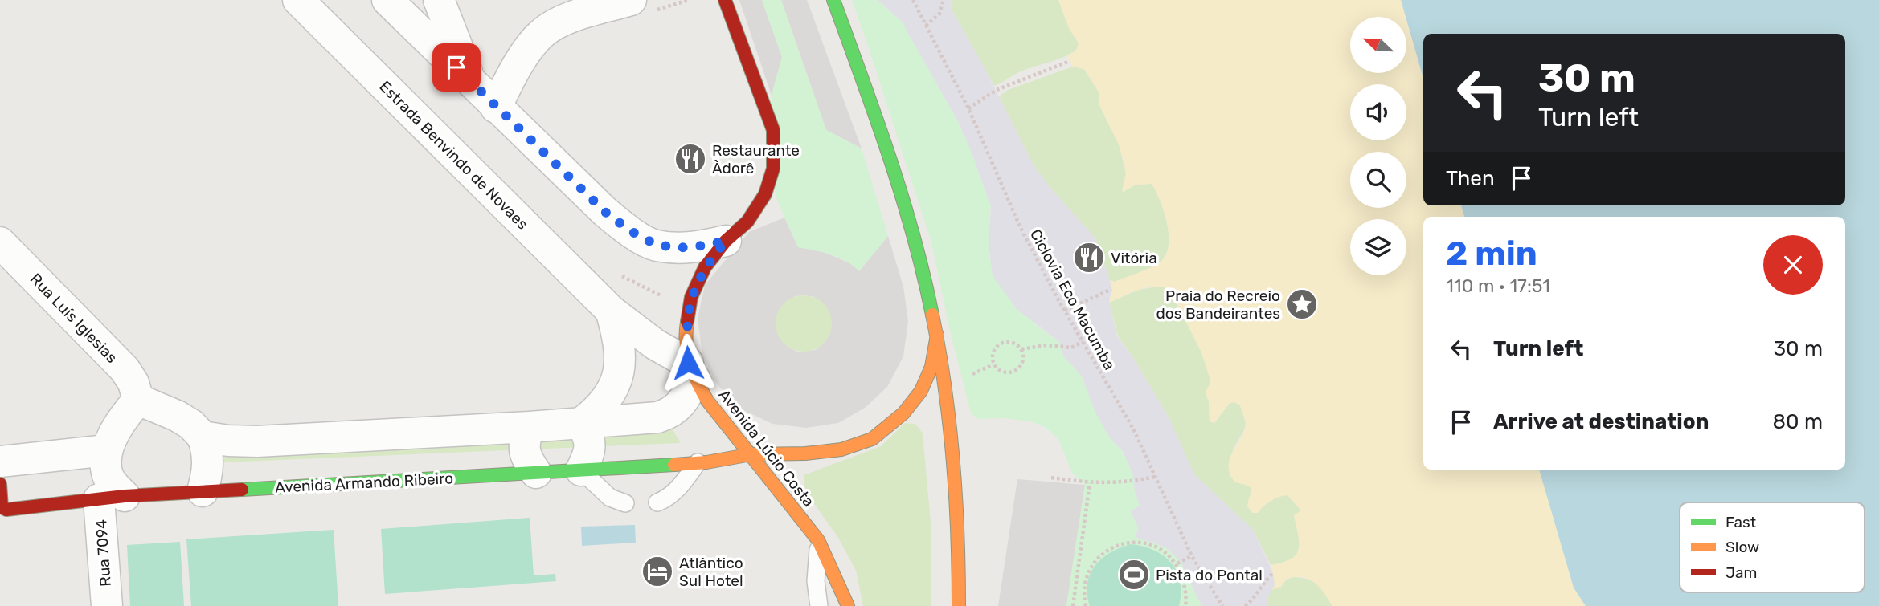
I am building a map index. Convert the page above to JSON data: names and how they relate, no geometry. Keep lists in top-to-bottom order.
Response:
{
  "streets": {
    "main road": ["Avenida Lúcio Costa", "Avenida Armando Ribeiro"],
    "street": ["Estrada Benvindo de Novaes", "Rua Luís Iglesias", "Rua 7094"],
    "path": ["Ciclovia Eco Macumba"]
  },
  "crossings": [
    ["Estrada Benvindo de Novaes", "Avenida Lúcio Costa"],
    ["Estrada Benvindo de Novaes", "Avenida Armando Ribeiro"],
    ["Avenida Lúcio Costa", "Avenida Armando Ribeiro"],
    ["Avenida Armando Ribeiro", "Rua 7094"]
  ],
  "places": {
    "restaurant": ["Restaurante Àdorê", "Vitória"],
    "place": ["Praia do Recreio dos Bandeirantes"],
    "hotel": ["Atlântico Sul Hotel"],
    "sports": ["Pista do Pontal"]
  },
  "legend": ["Fast", "Slow", "Jam"],
  "north": "top left",
  "page": {
    "turn": ["30 m", "Turn left"],
    "then": "Then",
    "heading": ["2 min", "110 m · 17:51"],
    "list": [
      {
        "name": "Turn left",
        "value": "30 m"
      },
      {
        "name": "Arrive at destination",
        "value": "80 m"
      }
    ]
  }
}
